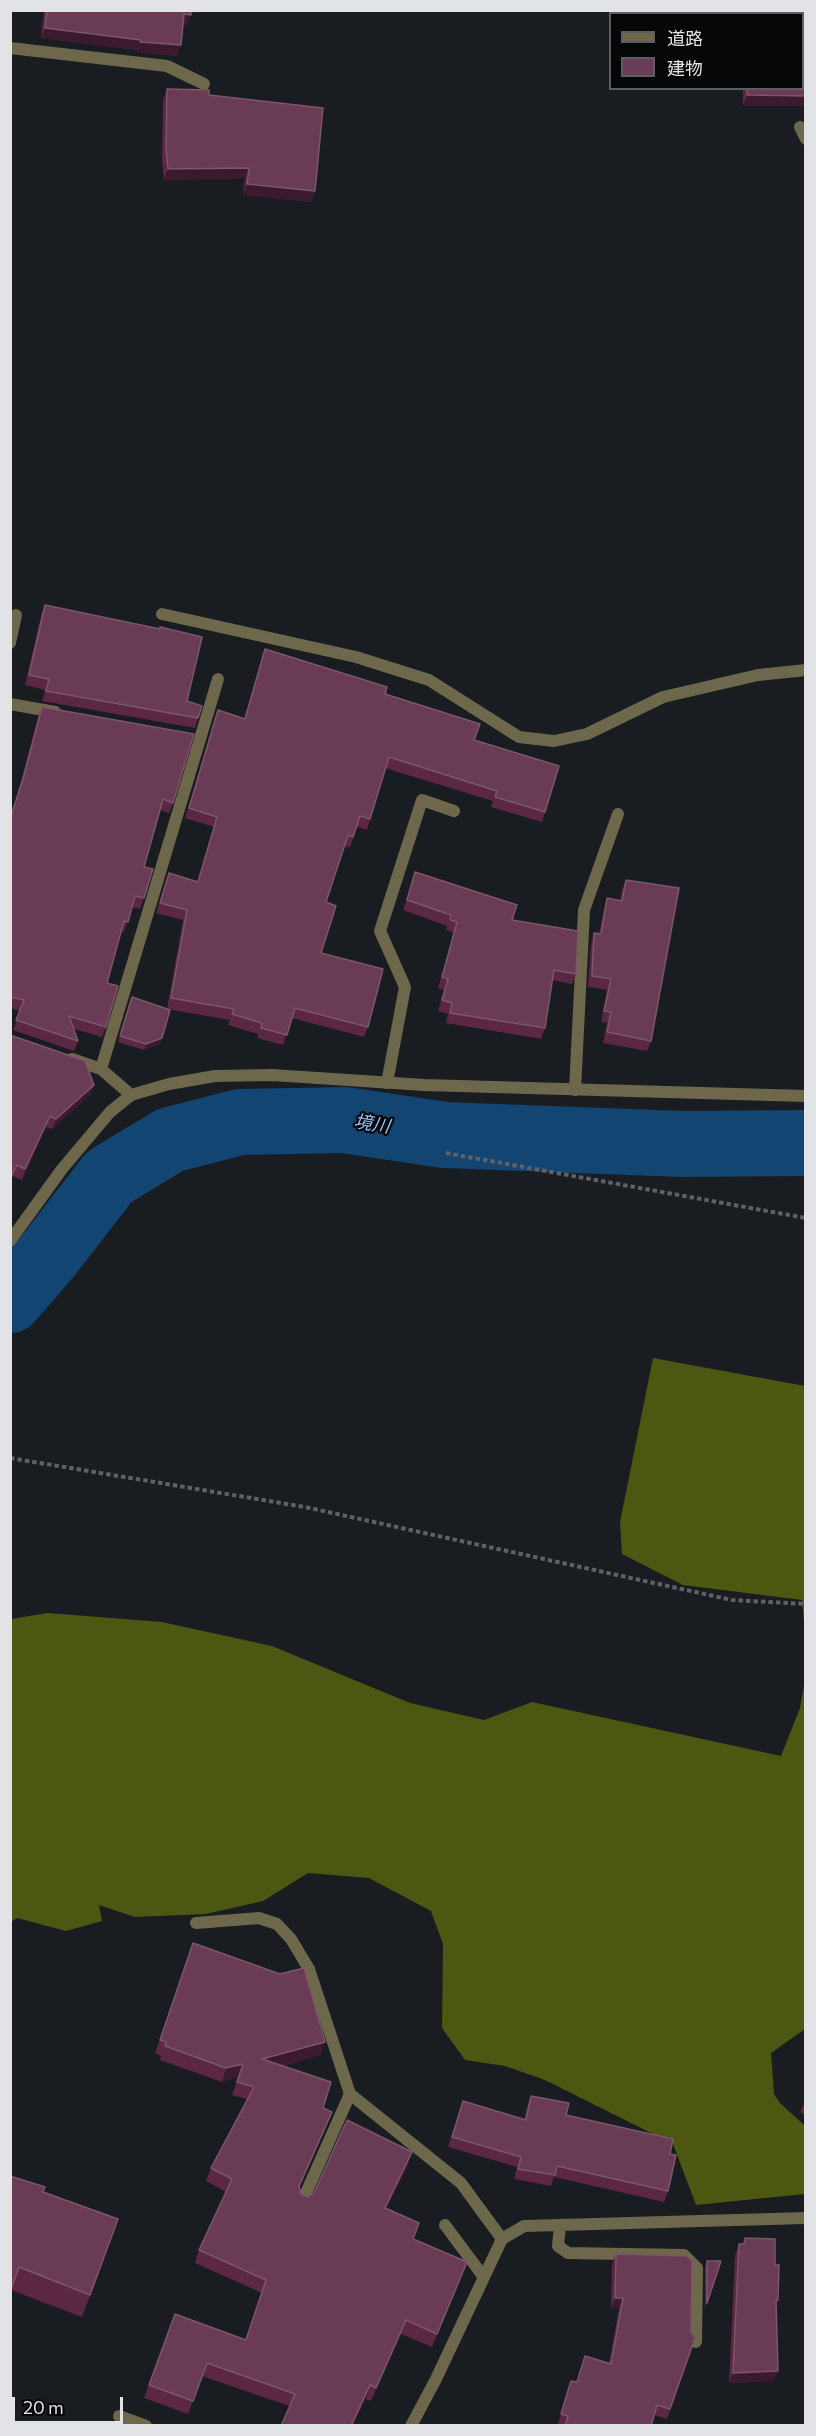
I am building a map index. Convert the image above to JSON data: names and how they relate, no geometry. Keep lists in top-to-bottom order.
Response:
{
  "water": ["境川"],
  "legend": ["道路", "建物"],
  "scale_bar": "20 m"
}
